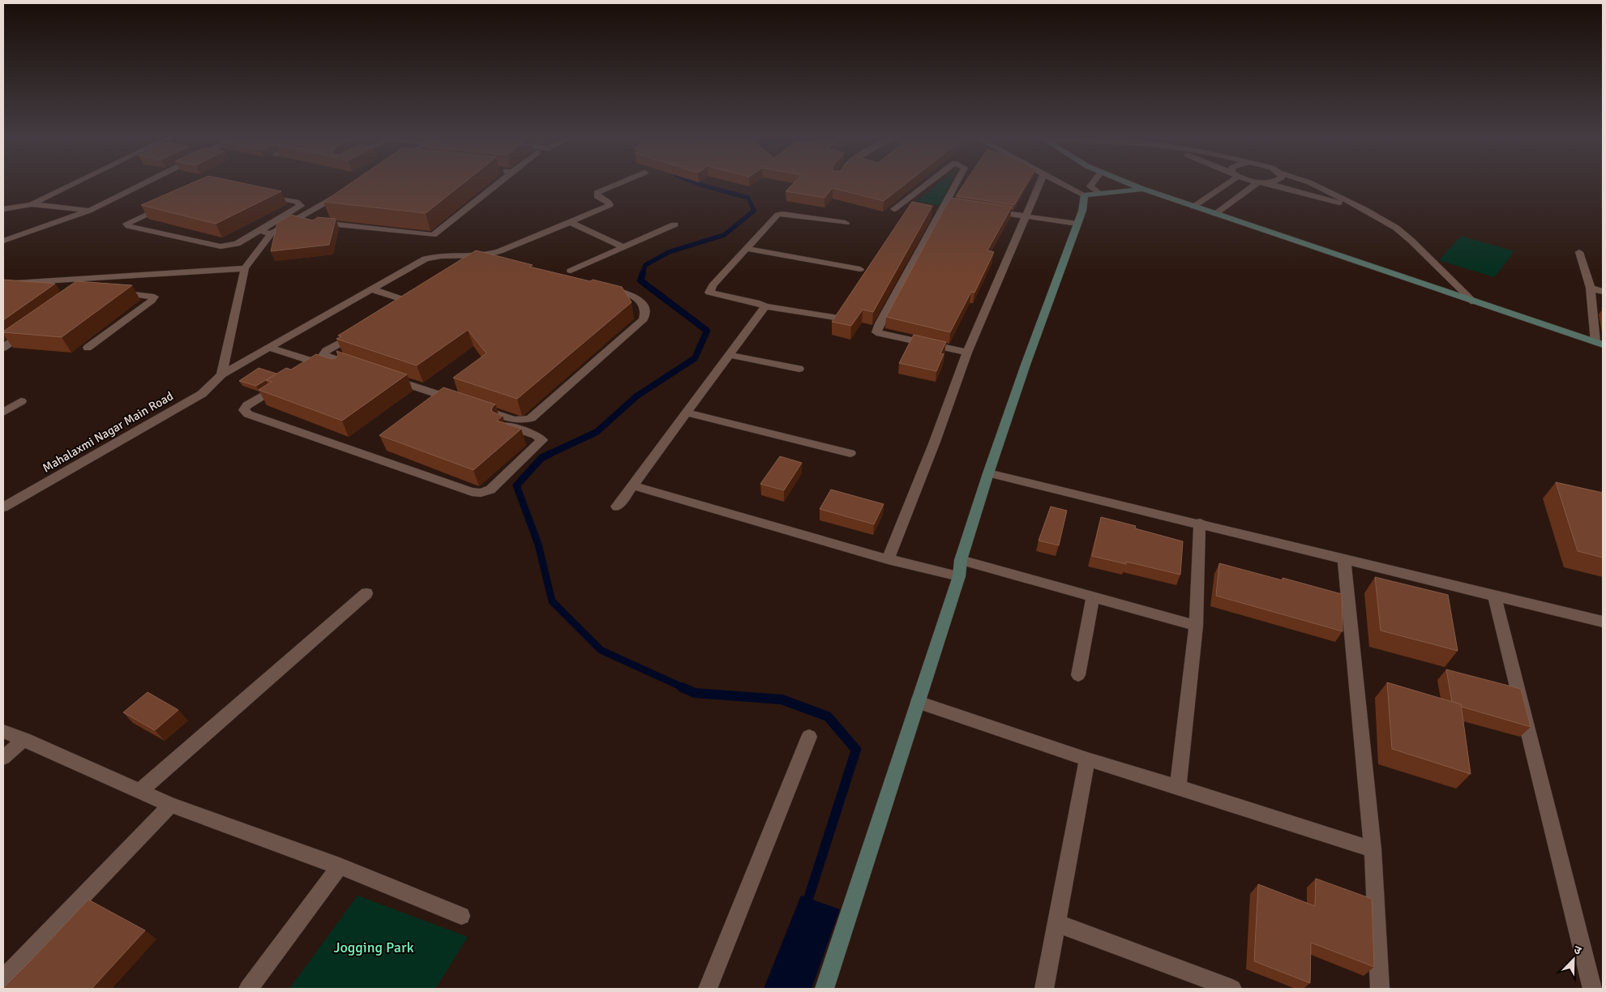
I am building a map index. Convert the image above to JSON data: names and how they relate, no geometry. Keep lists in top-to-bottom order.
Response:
{
  "streets": {
    "street": ["Mahalaxmi Nagar Main Road"]
  },
  "parks": ["Jogging Park"],
  "north": "top right"
}
